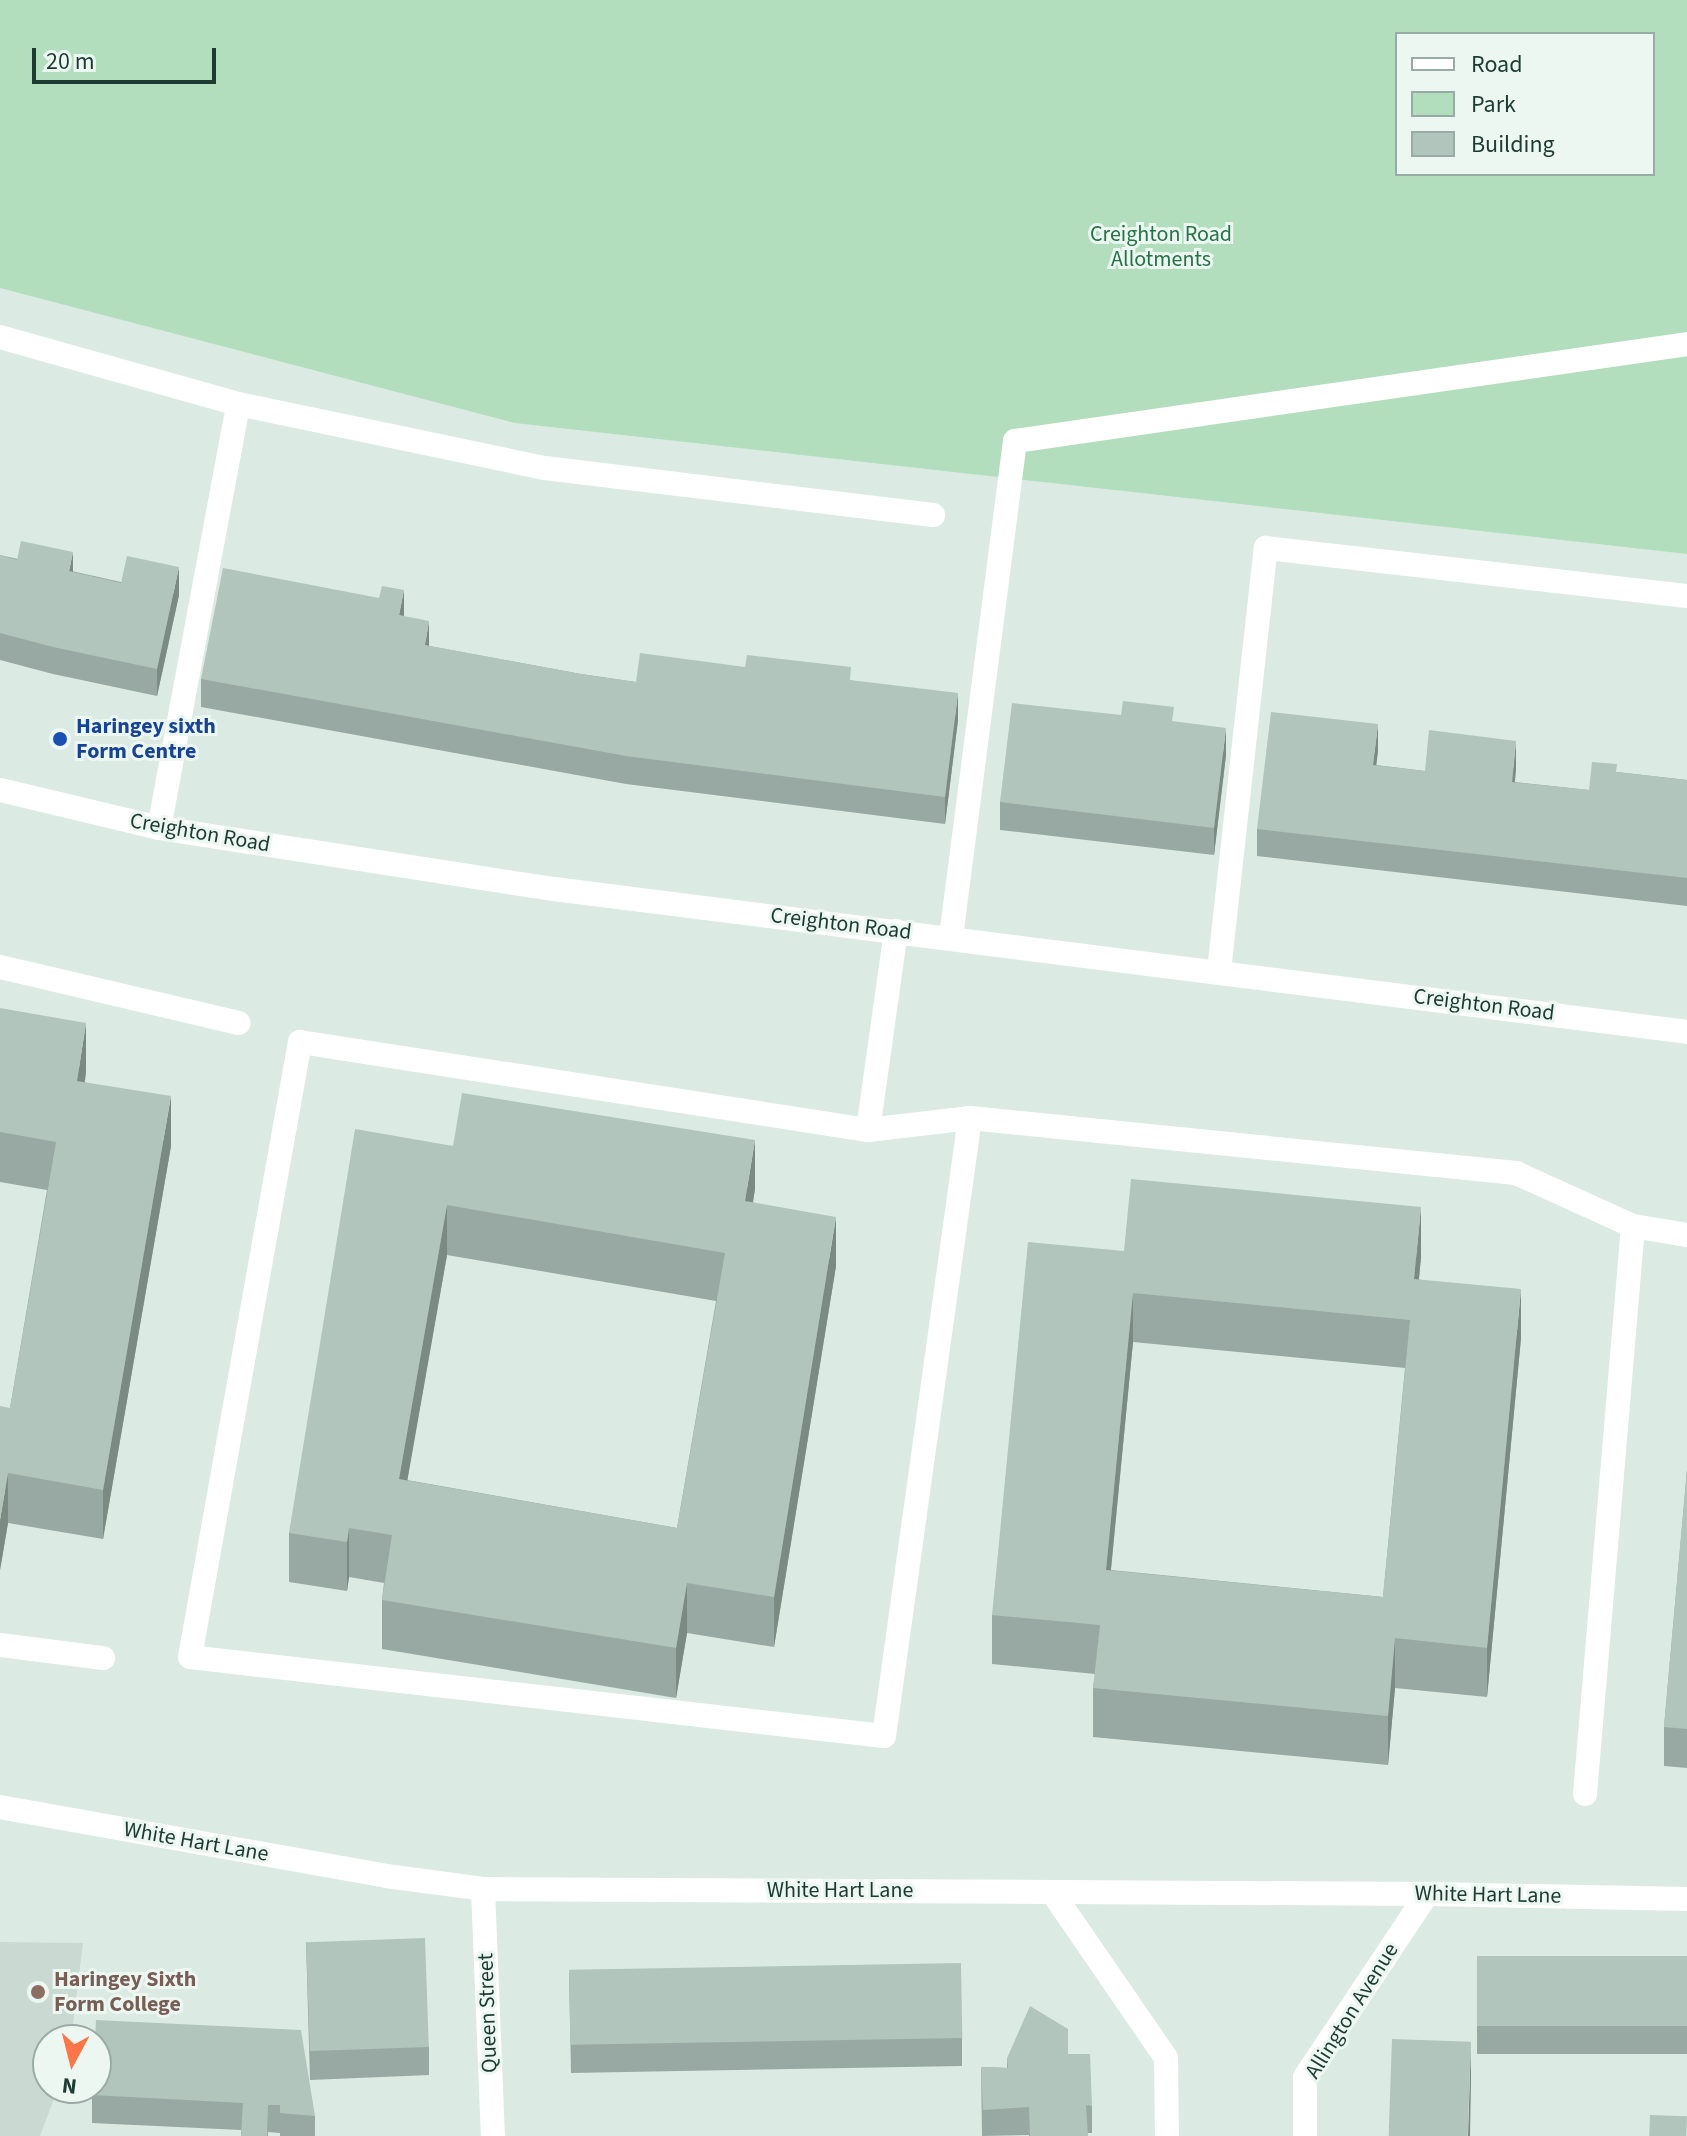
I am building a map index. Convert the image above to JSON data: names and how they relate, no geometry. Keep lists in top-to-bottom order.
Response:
{
  "streets": {
    "street": [
      "Creighton Road",
      "White Hart Lane",
      "Allington Avenue",
      "Queen Street"
    ]
  },
  "crossings": [
    ["White Hart Lane", "Allington Avenue"],
    ["White Hart Lane", "Queen Street"]
  ],
  "parks": ["Creighton Road Allotments"],
  "places": ["Haringey sixth Form Centre", "Haringey Sixth Form College"],
  "legend": ["Road", "Park", "Building"],
  "scale_bar": "20 m",
  "north": "bottom"
}
